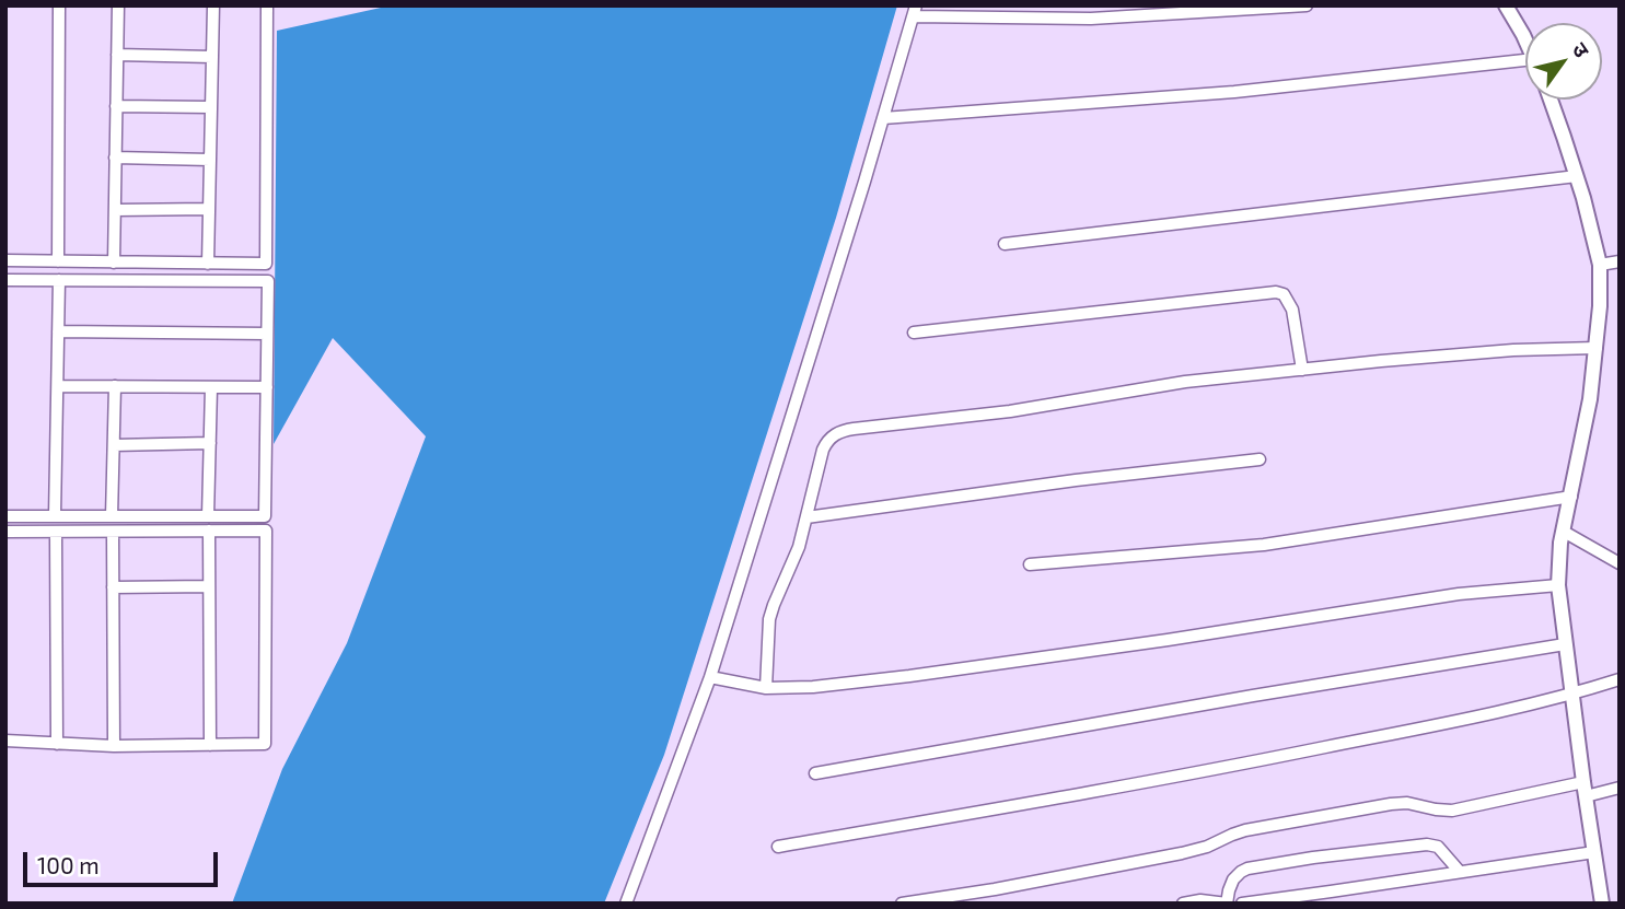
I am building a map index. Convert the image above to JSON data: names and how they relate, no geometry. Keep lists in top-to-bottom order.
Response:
{
  "scale_bar": "100 m",
  "north": "top right"
}
